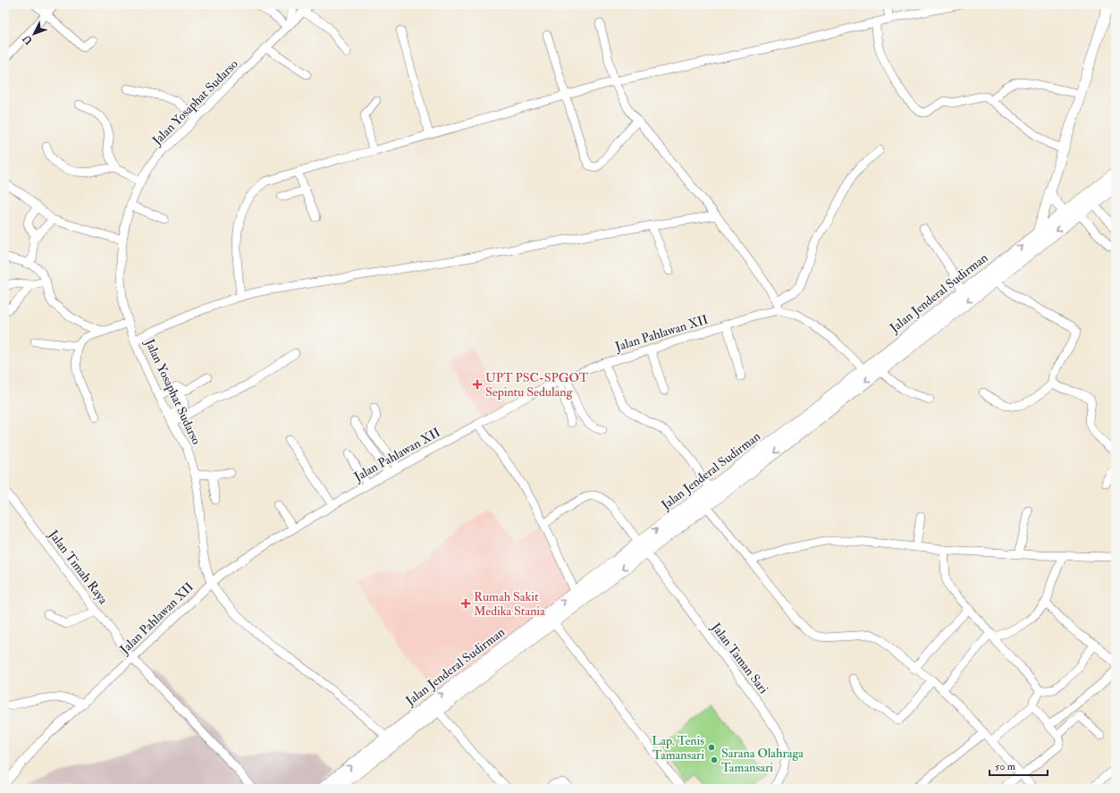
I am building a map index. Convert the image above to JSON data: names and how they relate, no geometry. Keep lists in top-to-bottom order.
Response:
{
  "streets": {
    "highway": ["Jalan Jenderal Sudirman"],
    "street": [
      "Jalan Yosaphat Sudarso",
      "Jalan Pahlawan XII",
      "Jalan Timah Raya",
      "Jalan Taman Sari"
    ]
  },
  "crossings": [
    ["Jalan Yosaphat Sudarso", "Jalan Jenderal Sudirman"],
    ["Jalan Yosaphat Sudarso", "Jalan Pahlawan XII"],
    ["Jalan Jenderal Sudirman", "Jalan Pahlawan XII"],
    ["Jalan Jenderal Sudirman", "Jalan Taman Sari"],
    ["Jalan Pahlawan XII", "Jalan Timah Raya"]
  ],
  "places": {
    "health": ["UPT PSC-SPGOT Sepintu Sedulang", "Rumah Sakit Medika Stania"],
    "other": ["Lap. Tenis Tamansari", "Sarana Olahraga Tamansari"]
  },
  "scale_bar": "50 m",
  "north": "bottom left"
}
